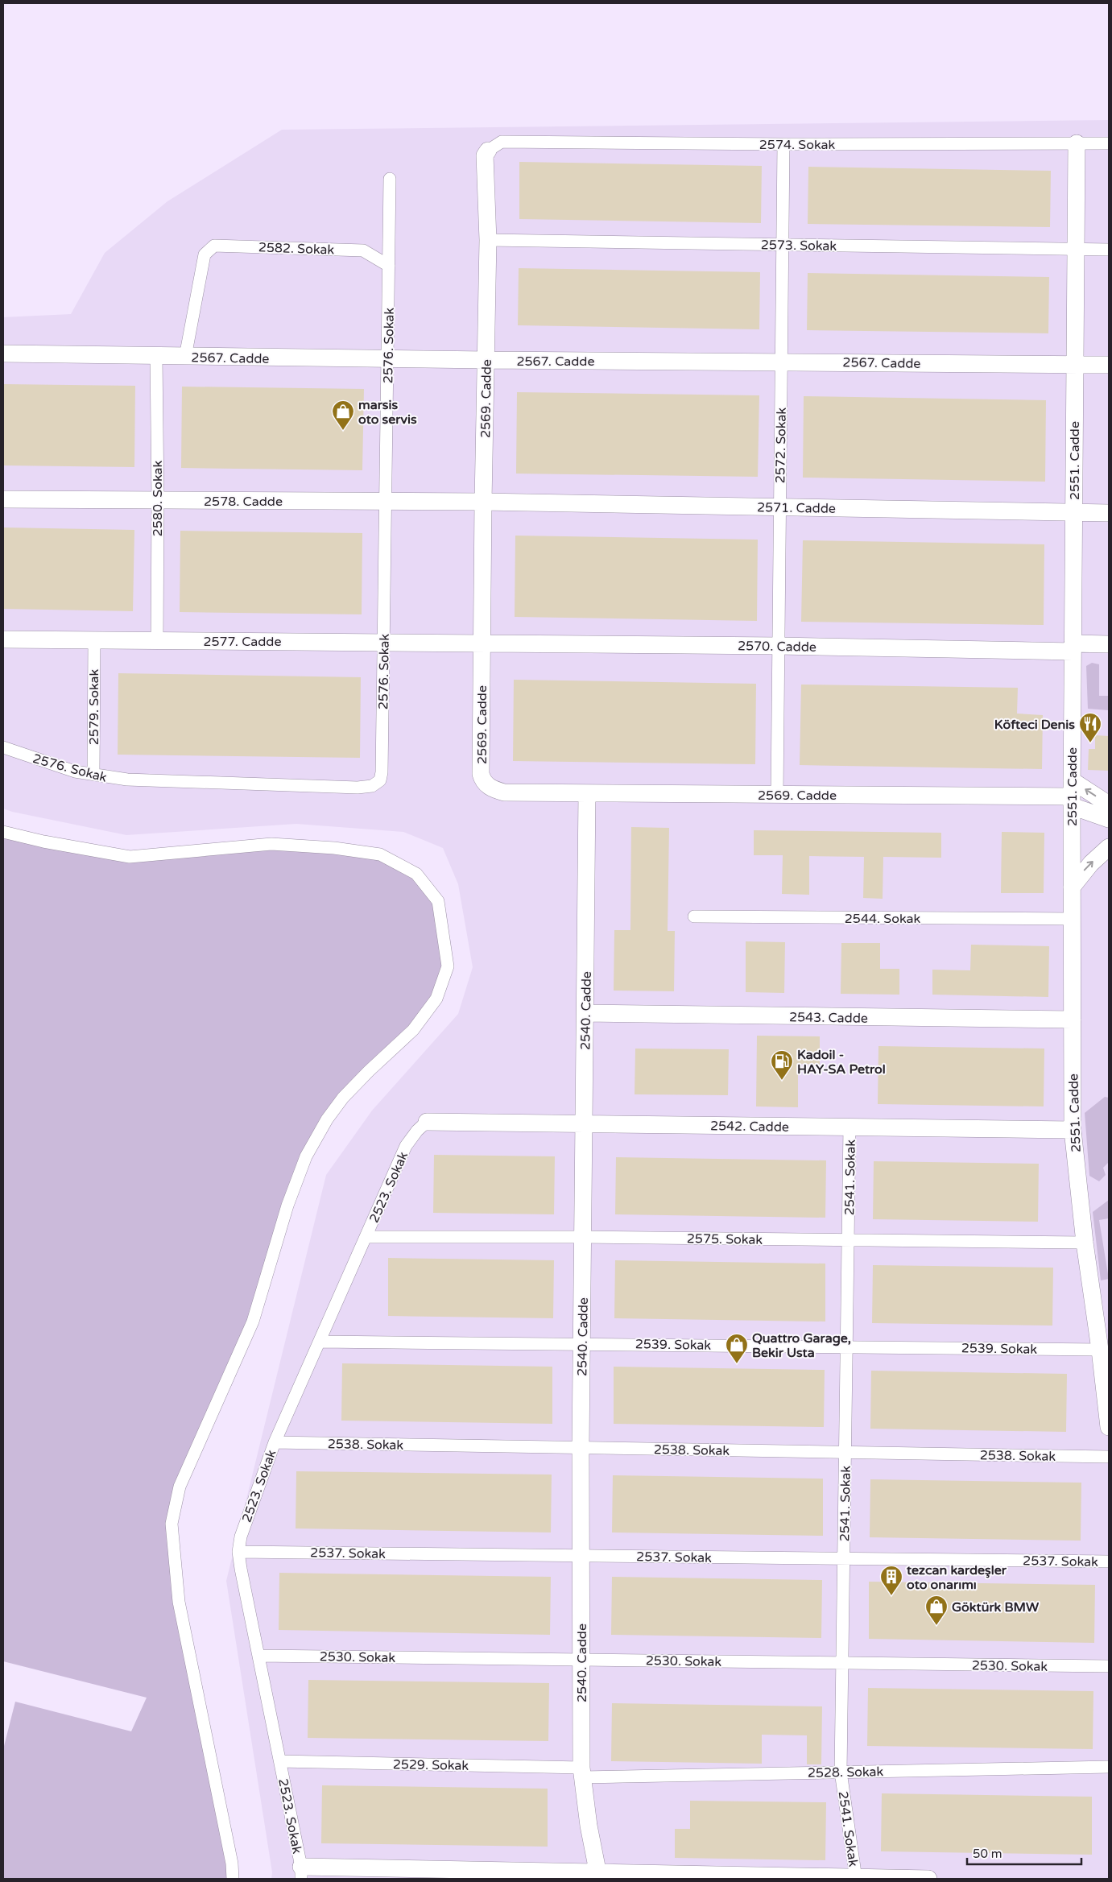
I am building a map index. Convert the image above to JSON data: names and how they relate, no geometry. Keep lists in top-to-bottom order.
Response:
{
  "streets": {
    "street": [
      "2574. Sokak",
      "2573. Sokak",
      "2582. Sokak",
      "2576. Sokak",
      "2567. Cadde",
      "2569. Cadde",
      "2572. Sokak",
      "2551. Cadde",
      "2580. Sokak",
      "2578. Cadde",
      "2571. Cadde",
      "2577. Cadde",
      "2570. Cadde",
      "2579. Sokak",
      "2544. Sokak",
      "2540. Cadde",
      "2543. Cadde",
      "2542. Cadde",
      "2541. Sokak",
      "2523. Sokak",
      "2575. Sokak",
      "2539. Sokak",
      "2538. Sokak",
      "2537. Sokak",
      "2530. Sokak",
      "2529. Sokak",
      "2528. Sokak"
    ]
  },
  "crossings": [
    ["2574. Sokak", "2569. Cadde"],
    ["2574. Sokak", "2572. Sokak"],
    ["2574. Sokak", "2551. Cadde"],
    ["2573. Sokak", "2569. Cadde"],
    ["2573. Sokak", "2572. Sokak"],
    ["2573. Sokak", "2551. Cadde"],
    ["2582. Sokak", "2576. Sokak"],
    ["2582. Sokak", "2567. Cadde"],
    ["2576. Sokak", "2567. Cadde"],
    ["2576. Sokak", "2578. Cadde"],
    ["2576. Sokak", "2577. Cadde"],
    ["2576. Sokak", "2579. Sokak"],
    ["2567. Cadde", "2569. Cadde"],
    ["2567. Cadde", "2572. Sokak"],
    ["2567. Cadde", "2551. Cadde"],
    ["2567. Cadde", "2580. Sokak"],
    ["2569. Cadde", "2572. Sokak"],
    ["2569. Cadde", "2551. Cadde"],
    ["2569. Cadde", "2578. Cadde"],
    ["2569. Cadde", "2571. Cadde"],
    ["2569. Cadde", "2577. Cadde"],
    ["2569. Cadde", "2570. Cadde"],
    ["2569. Cadde", "2540. Cadde"],
    ["2572. Sokak", "2571. Cadde"],
    ["2572. Sokak", "2570. Cadde"],
    ["2551. Cadde", "2571. Cadde"],
    ["2551. Cadde", "2570. Cadde"],
    ["2551. Cadde", "2544. Sokak"],
    ["2551. Cadde", "2543. Cadde"],
    ["2551. Cadde", "2542. Cadde"],
    ["2551. Cadde", "2575. Sokak"],
    ["2551. Cadde", "2539. Sokak"],
    ["2580. Sokak", "2578. Cadde"],
    ["2580. Sokak", "2577. Cadde"],
    ["2578. Cadde", "2571. Cadde"],
    ["2577. Cadde", "2570. Cadde"],
    ["2577. Cadde", "2579. Sokak"],
    ["2540. Cadde", "2543. Cadde"],
    ["2540. Cadde", "2542. Cadde"],
    ["2540. Cadde", "2575. Sokak"],
    ["2540. Cadde", "2539. Sokak"],
    ["2540. Cadde", "2538. Sokak"],
    ["2540. Cadde", "2537. Sokak"],
    ["2540. Cadde", "2530. Sokak"],
    ["2540. Cadde", "2529. Sokak"],
    ["2540. Cadde", "2528. Sokak"],
    ["2542. Cadde", "2541. Sokak"],
    ["2542. Cadde", "2523. Sokak"],
    ["2541. Sokak", "2575. Sokak"],
    ["2541. Sokak", "2539. Sokak"],
    ["2541. Sokak", "2538. Sokak"],
    ["2541. Sokak", "2537. Sokak"],
    ["2541. Sokak", "2530. Sokak"],
    ["2541. Sokak", "2528. Sokak"],
    ["2523. Sokak", "2575. Sokak"],
    ["2523. Sokak", "2539. Sokak"],
    ["2523. Sokak", "2538. Sokak"],
    ["2523. Sokak", "2537. Sokak"],
    ["2523. Sokak", "2530. Sokak"],
    ["2523. Sokak", "2529. Sokak"],
    ["2529. Sokak", "2528. Sokak"]
  ],
  "places": {
    "shop": ["marsis oto servis", "Quattro Garage, Bekir Usta", "Göktürk BMW"],
    "restaurant": ["Köfteci Denis"],
    "fuel station": ["Kadoil - HAY-SA Petrol"],
    "building": ["tezcan kardeşler oto onarımı"]
  },
  "scale_bar": "50 m"
}
